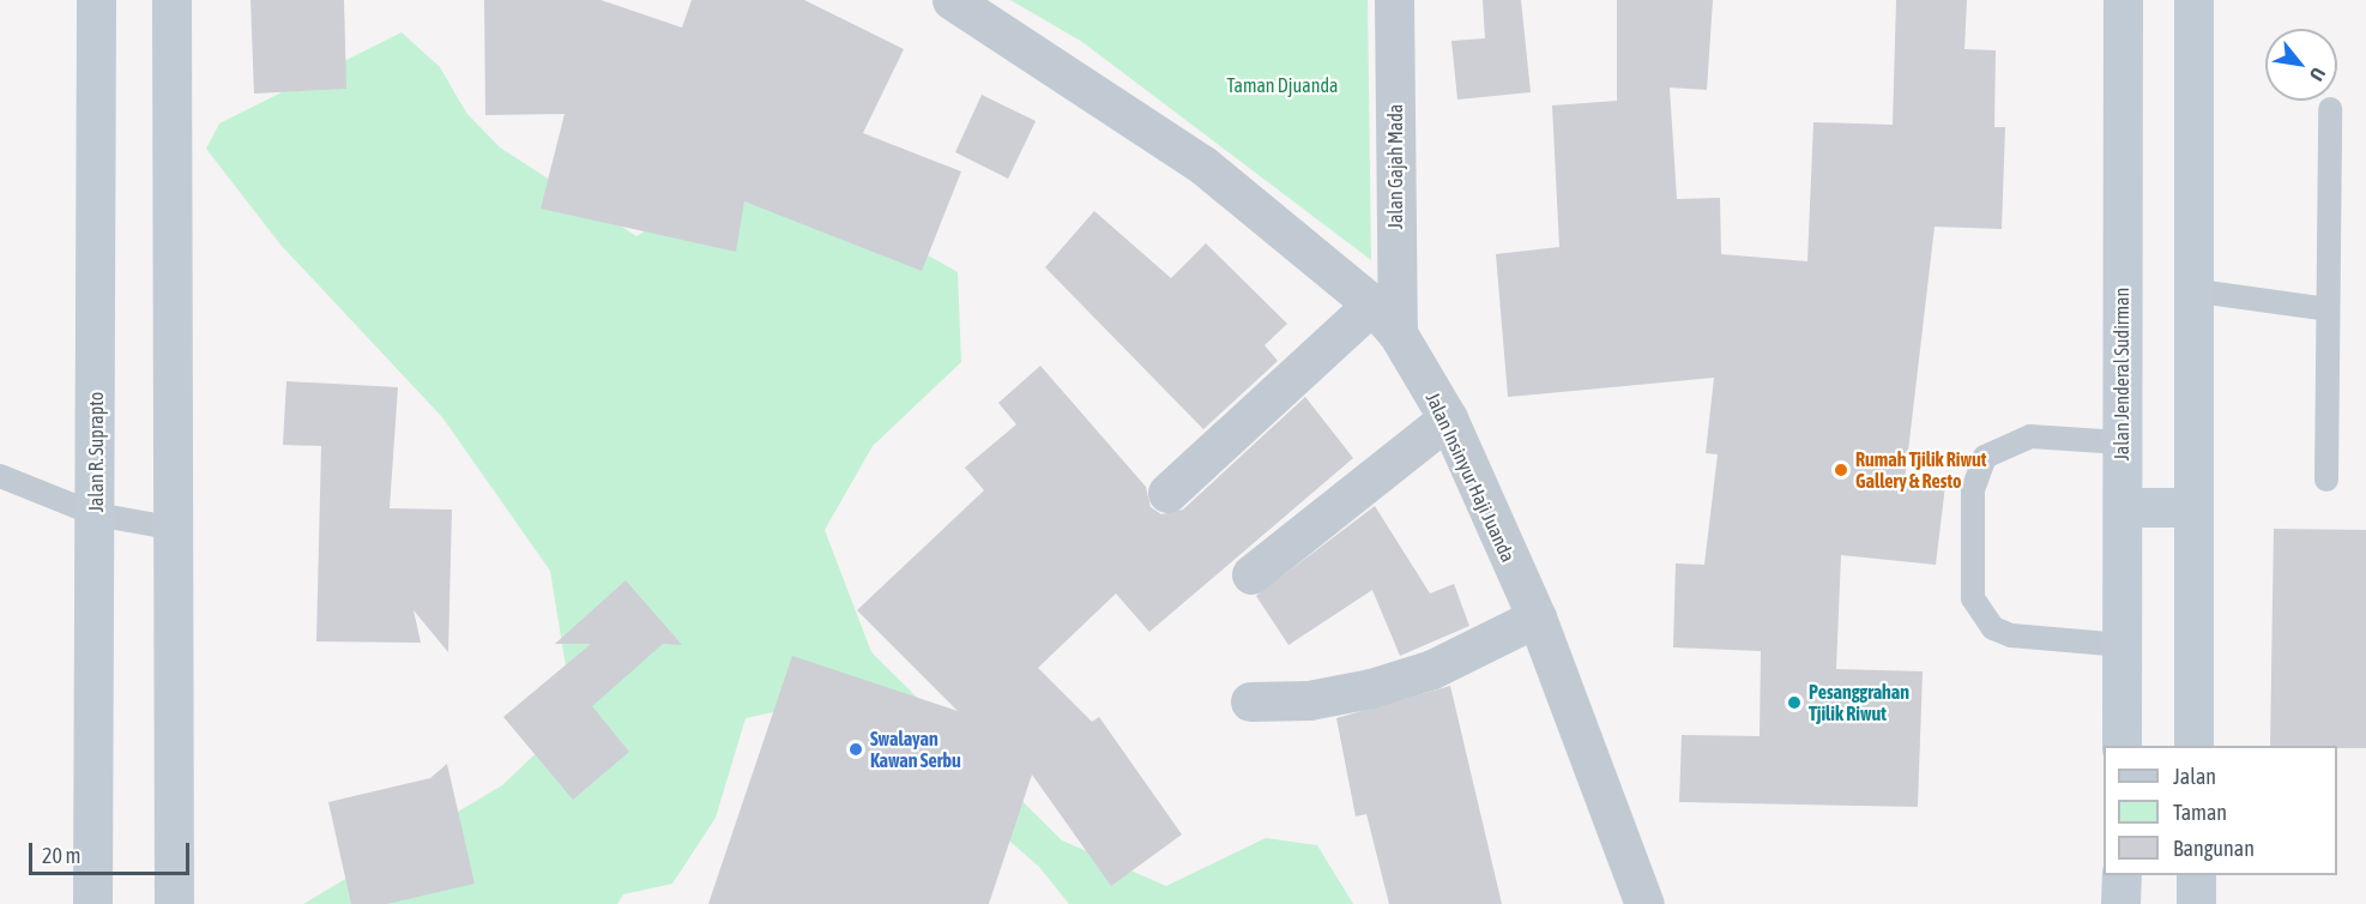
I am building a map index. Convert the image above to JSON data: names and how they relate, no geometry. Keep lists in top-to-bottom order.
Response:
{
  "streets": {
    "main road": ["Jalan Jenderal Sudirman", "Jalan R. Suprapto"],
    "street": ["Jalan Gajah Mada", "Jalan Insinyur Haji Juanda"]
  },
  "crossings": [
    ["Jalan Gajah Mada", "Jalan Insinyur Haji Juanda"]
  ],
  "parks": ["Taman Djuanda"],
  "places": ["Rumah Tjilik Riwut Gallery & Resto", "Pesanggrahan Tjilik Riwut", "Swalayan Kawan Serbu"],
  "legend": ["Jalan", "Taman", "Bangunan"],
  "scale_bar": "20 m",
  "north": "bottom right"
}
